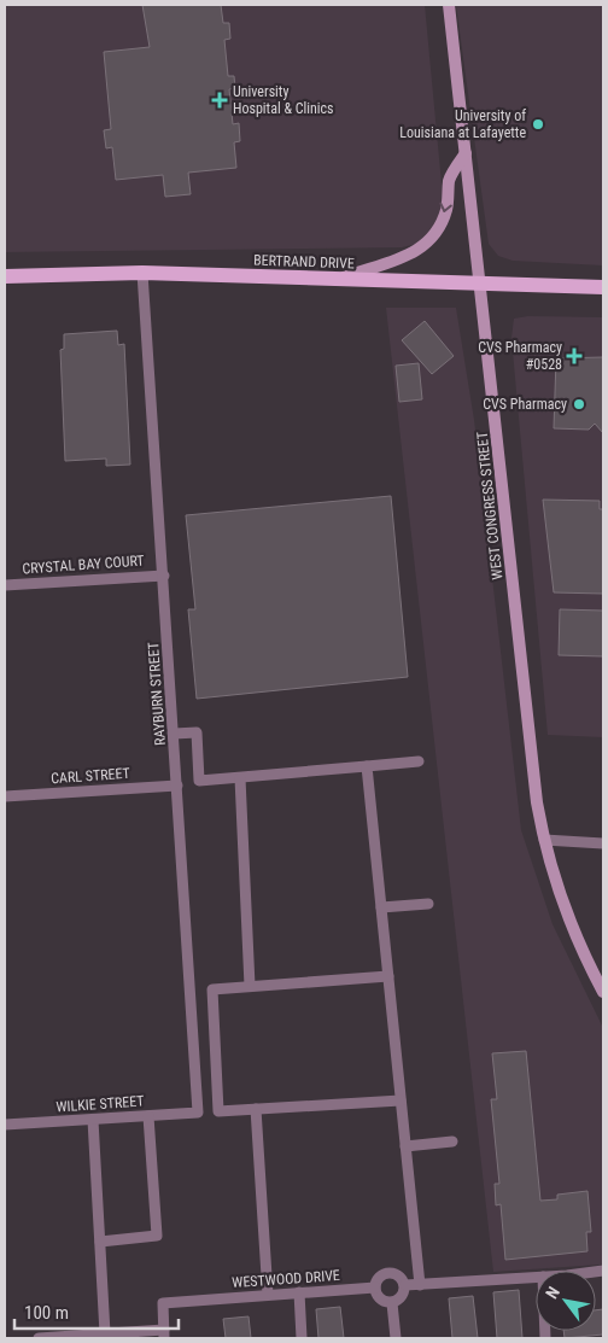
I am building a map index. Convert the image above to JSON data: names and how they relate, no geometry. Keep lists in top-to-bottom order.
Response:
{
  "streets": {
    "main road": ["BERTRAND DRIVE", "WEST CONGRESS STREET"],
    "street": [
      "CRYSTAL BAY COURT",
      "RAYBURN STREET",
      "CARL STREET",
      "WILKIE STREET",
      "WESTWOOD DRIVE"
    ]
  },
  "crossings": [
    ["BERTRAND DRIVE", "WEST CONGRESS STREET"],
    ["BERTRAND DRIVE", "RAYBURN STREET"],
    ["CRYSTAL BAY COURT", "RAYBURN STREET"],
    ["RAYBURN STREET", "CARL STREET"],
    ["RAYBURN STREET", "WILKIE STREET"]
  ],
  "places": {
    "health": ["University Hospital & Clinics", "CVS Pharmacy #0528"],
    "other": ["University of Louisiana at Lafayette", "CVS Pharmacy"]
  },
  "scale_bar": "100 m",
  "north": "top left"
}
